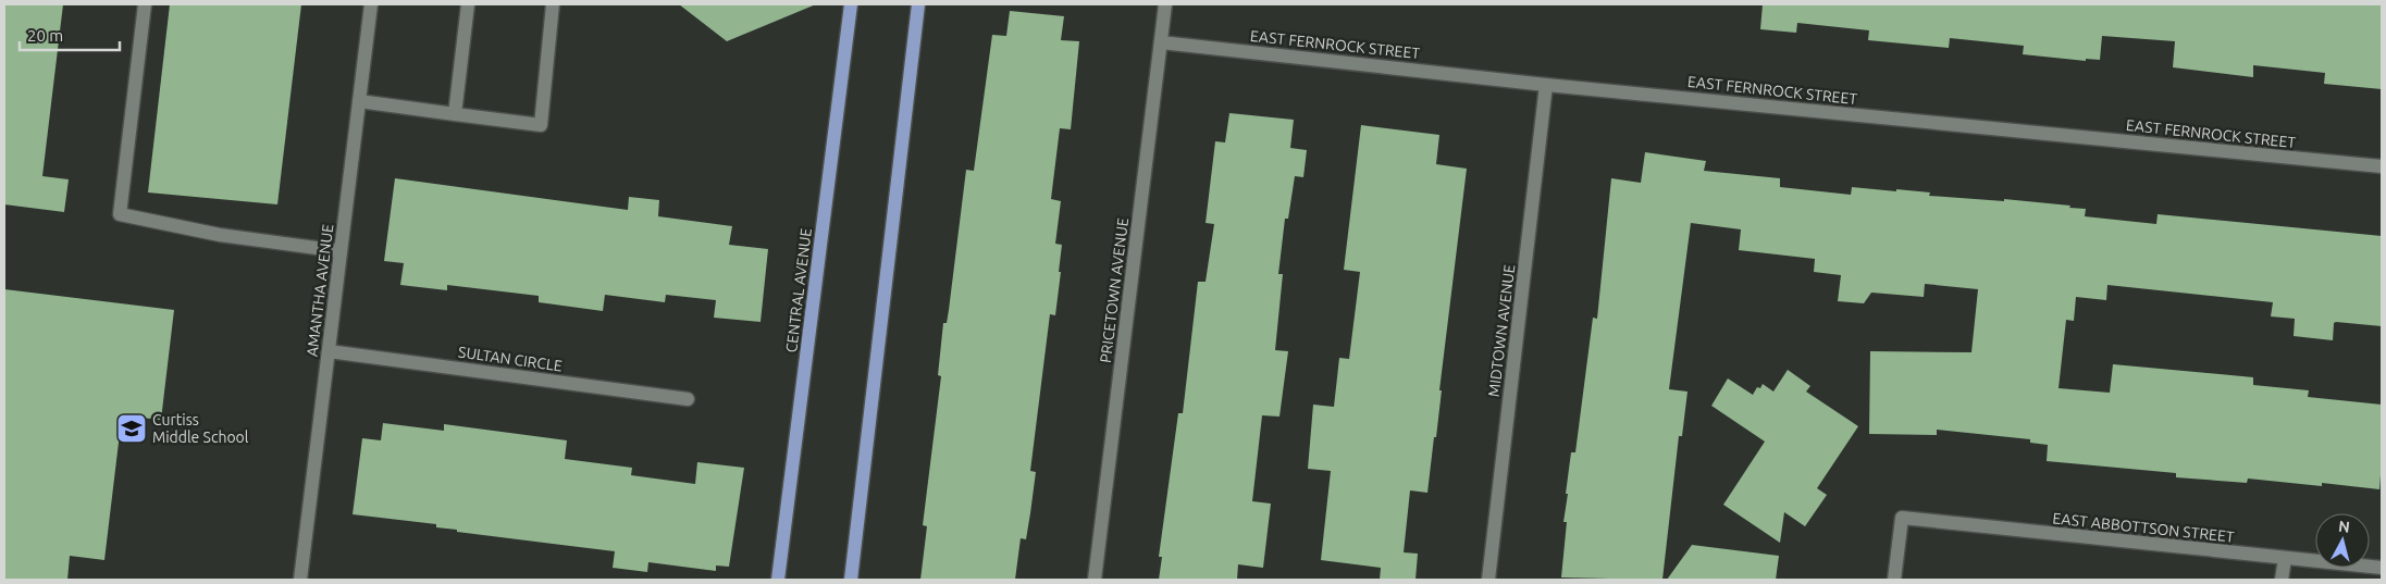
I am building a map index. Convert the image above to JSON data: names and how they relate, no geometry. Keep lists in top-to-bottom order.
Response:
{
  "streets": {
    "main road": ["CENTRAL AVENUE"],
    "street": [
      "EAST FERNROCK STREET",
      "AMANTHA AVENUE",
      "PRICETOWN AVENUE",
      "MIDTOWN AVENUE",
      "SULTAN CIRCLE",
      "EAST ABBOTTSON STREET"
    ]
  },
  "crossings": [
    ["EAST FERNROCK STREET", "PRICETOWN AVENUE"],
    ["EAST FERNROCK STREET", "MIDTOWN AVENUE"],
    ["AMANTHA AVENUE", "SULTAN CIRCLE"]
  ],
  "places": {
    "school or university": ["Curtiss Middle School"]
  },
  "scale_bar": "20 m",
  "north": "top"
}
